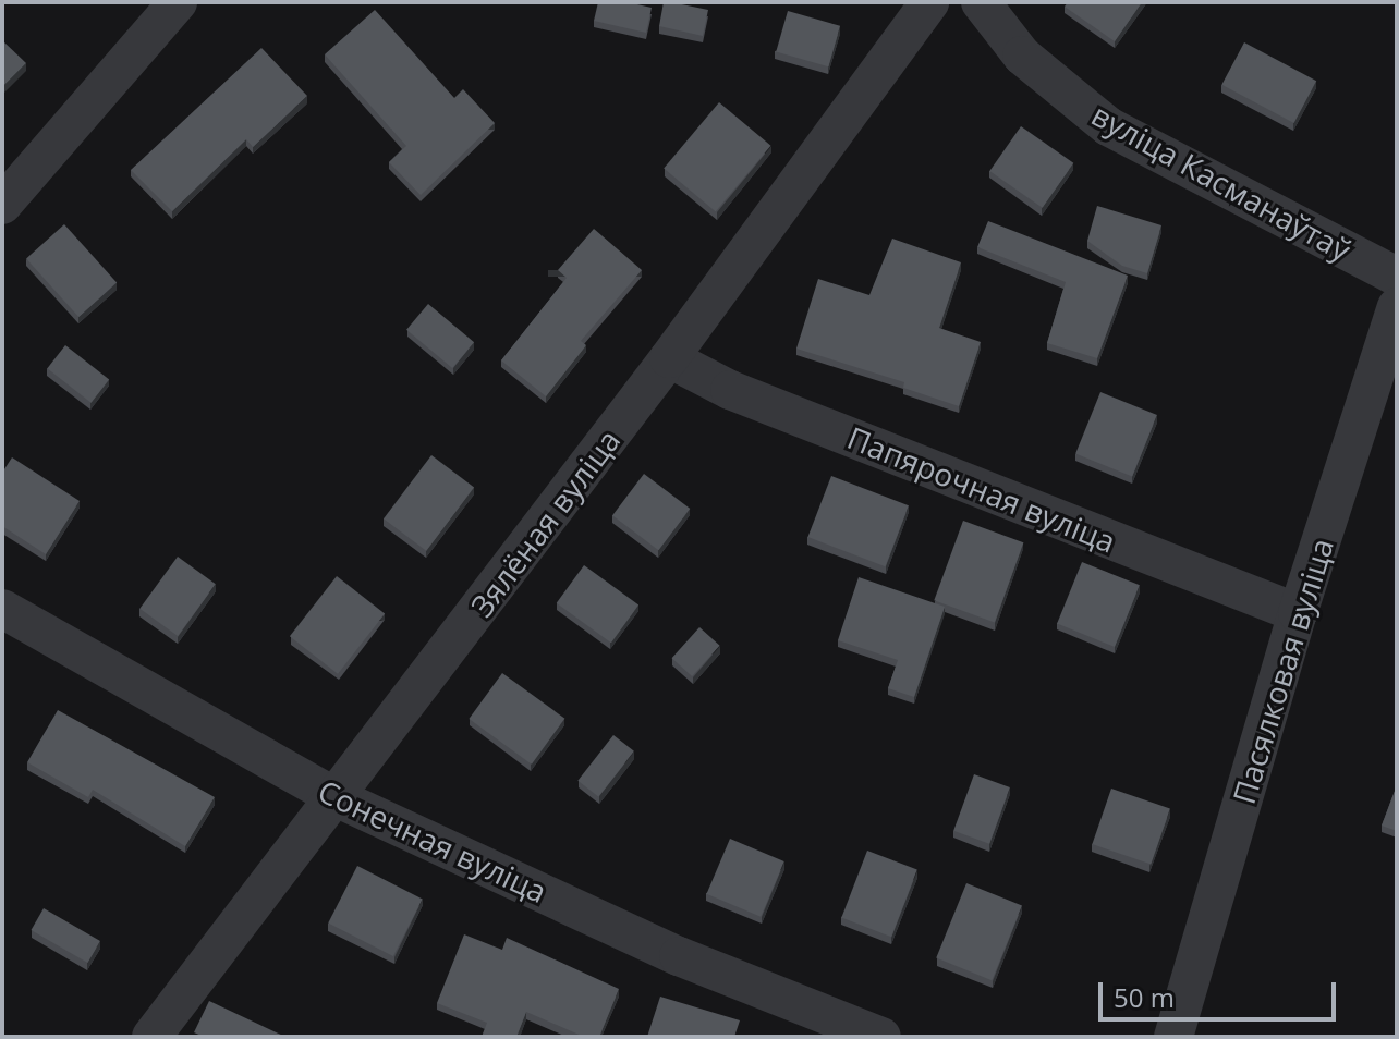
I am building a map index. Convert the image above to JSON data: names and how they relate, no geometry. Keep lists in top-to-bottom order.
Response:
{
  "streets": {
    "street": [
      "вуліца Касманаўтаў",
      "Папярочная вуліца",
      "Зялёная вуліца",
      "Пасялковая вуліца",
      "Сонечная вуліца"
    ]
  },
  "crossings": [
    ["Папярочная вуліца", "Зялёная вуліца"],
    ["Папярочная вуліца", "Пасялковая вуліца"],
    ["Зялёная вуліца", "Сонечная вуліца"]
  ],
  "scale_bar": "50 m"
}
